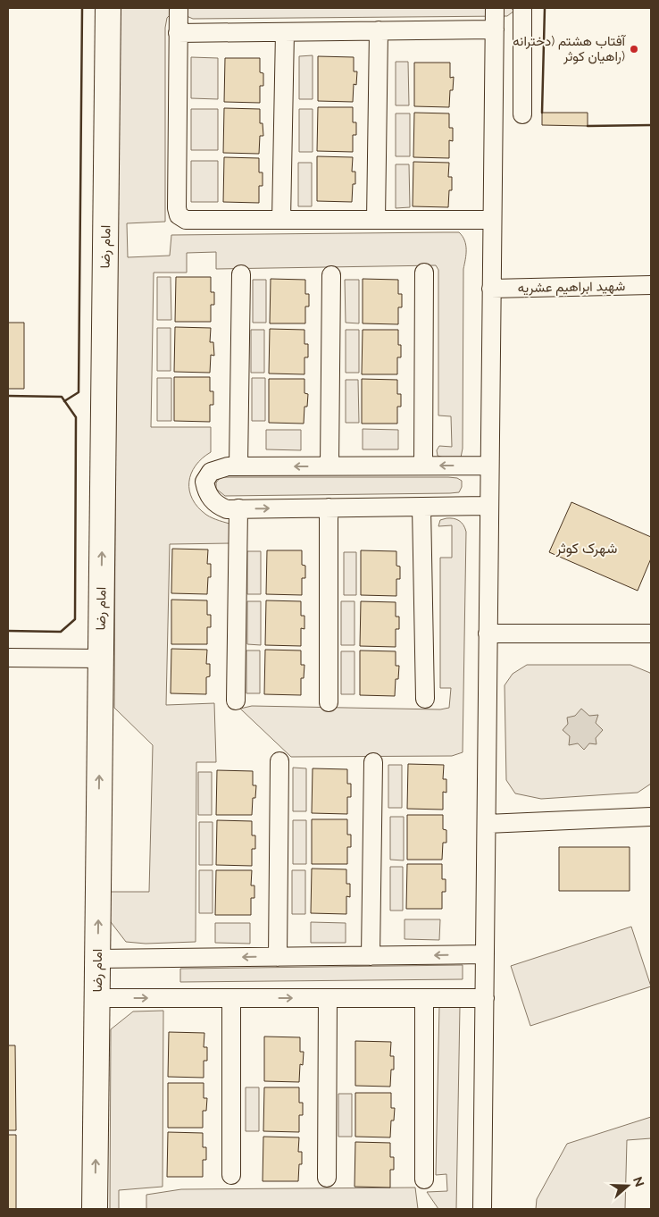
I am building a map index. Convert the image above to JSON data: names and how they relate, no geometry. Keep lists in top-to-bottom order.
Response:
{
  "streets": {
    "main road": ["امام رضا"],
    "street": ["شهید ابراهیم عشریه"]
  },
  "one_way": ["امام رضا"],
  "districts": ["شهرک کوثر"],
  "places": ["آفتاب هشتم (دخترانه راهیان کوثر)"],
  "north": "right"
}
